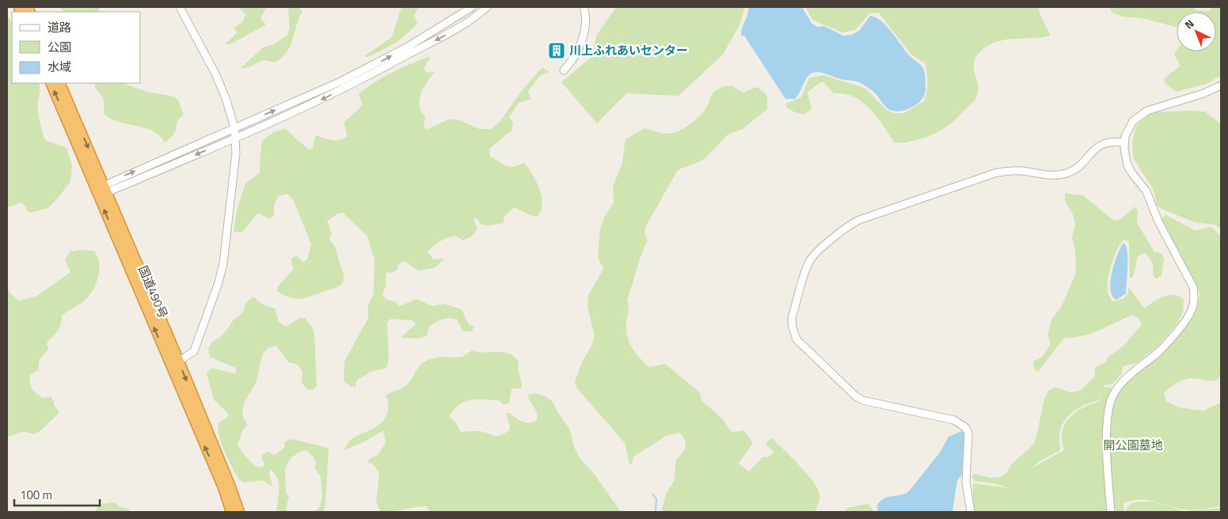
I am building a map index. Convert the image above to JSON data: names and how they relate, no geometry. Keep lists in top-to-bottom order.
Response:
{
  "streets": {
    "highway": ["国道490号"]
  },
  "parks": ["開公園墓地"],
  "places": {
    "building": ["川上ふれあいセンター"]
  },
  "legend": ["道路", "公園", "水域"],
  "scale_bar": "100 m",
  "north": "top left"
}
